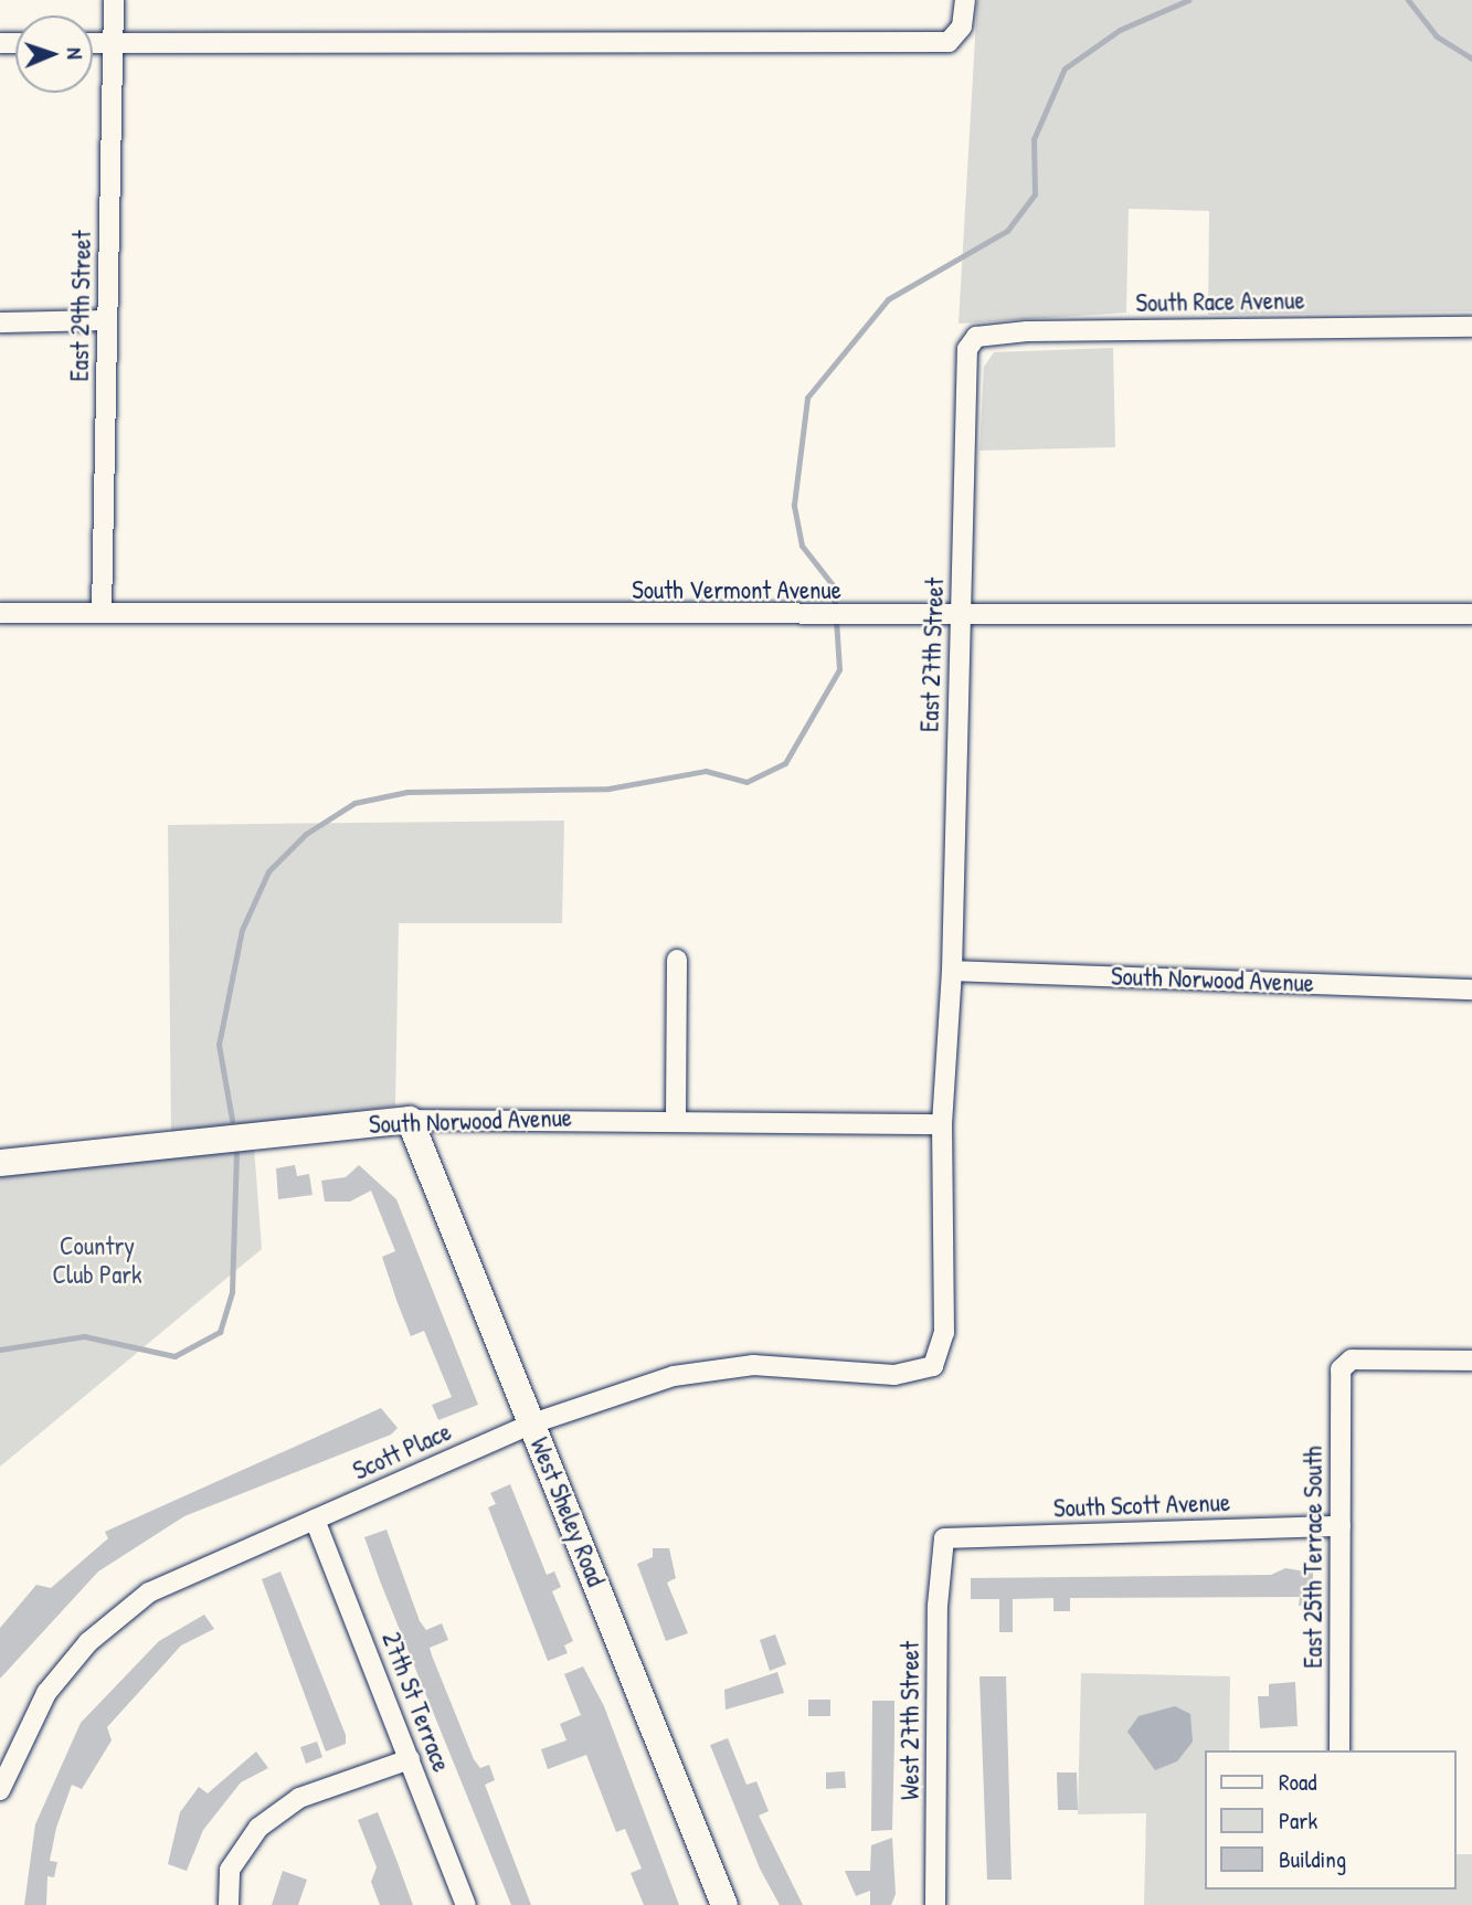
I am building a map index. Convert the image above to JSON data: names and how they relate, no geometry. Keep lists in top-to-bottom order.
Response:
{
  "streets": {
    "street": [
      "South Race Avenue",
      "East 29th Street",
      "South Vermont Avenue",
      "East 27th Street",
      "South Norwood Avenue",
      "Scott Place",
      "South Scott Avenue",
      "West Sheley Road",
      "East 25th Terrace South",
      "27th St Terrace",
      "West 27th Street"
    ]
  },
  "crossings": [
    ["South Race Avenue", "East 27th Street"],
    ["East 29th Street", "South Vermont Avenue"],
    ["South Vermont Avenue", "East 27th Street"],
    ["East 27th Street", "South Norwood Avenue"],
    ["East 27th Street", "Scott Place"],
    ["South Norwood Avenue", "West Sheley Road"],
    ["Scott Place", "West Sheley Road"],
    ["Scott Place", "27th St Terrace"],
    ["South Scott Avenue", "East 25th Terrace South"],
    ["South Scott Avenue", "West 27th Street"]
  ],
  "parks": ["Country Club Park"],
  "legend": ["Road", "Park", "Building"],
  "north": "right"
}
